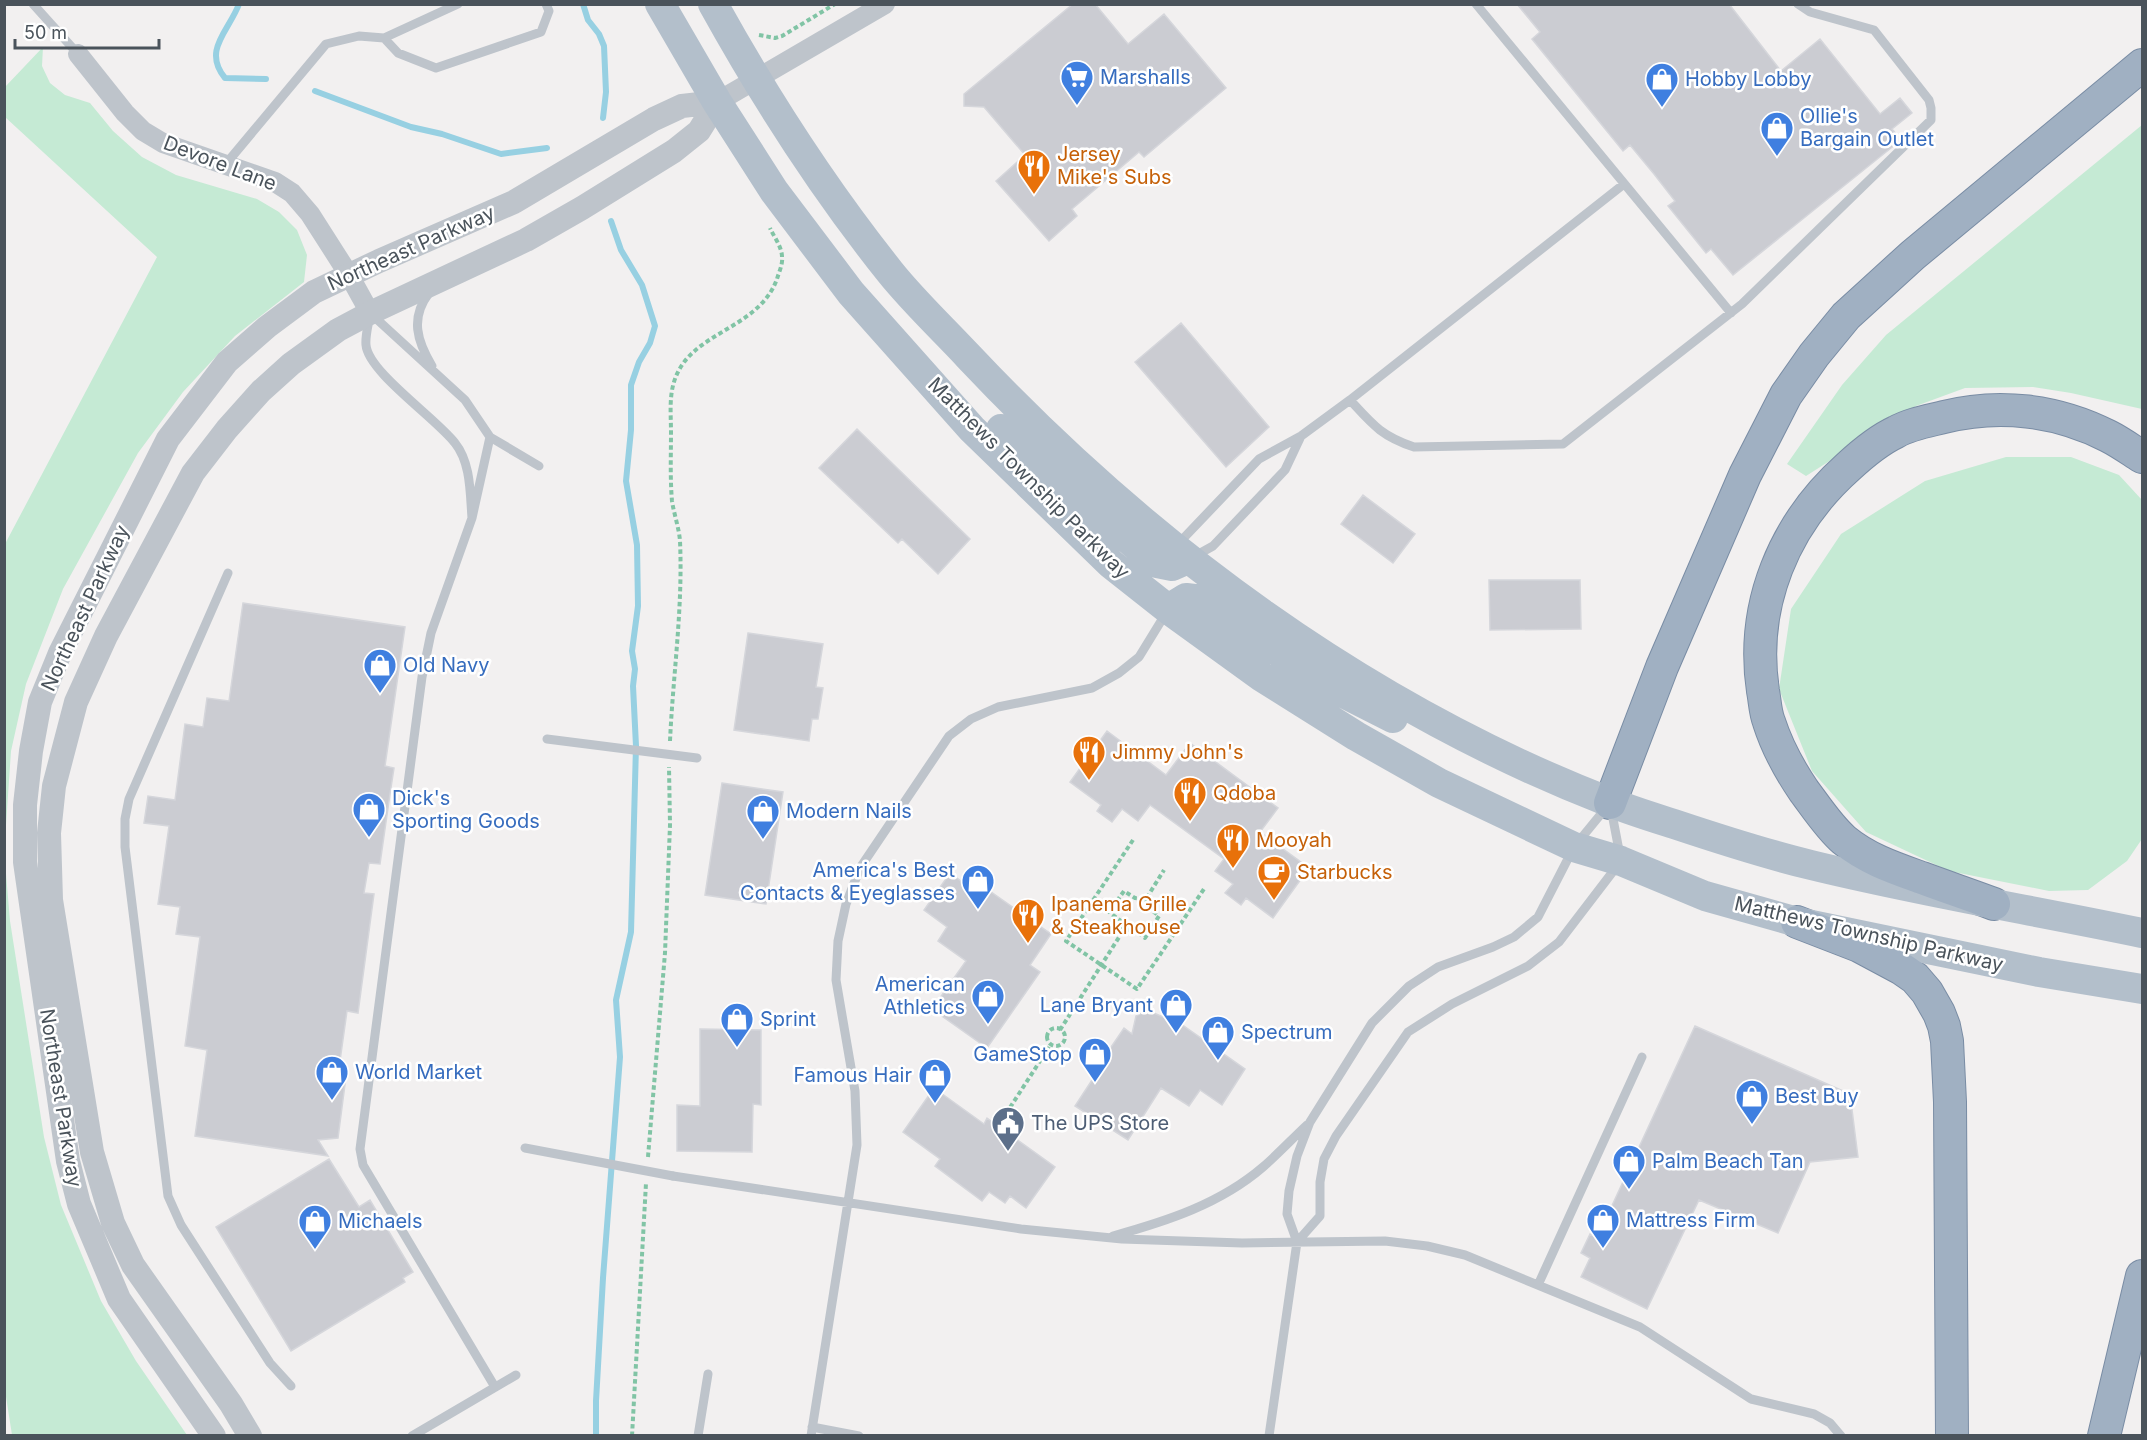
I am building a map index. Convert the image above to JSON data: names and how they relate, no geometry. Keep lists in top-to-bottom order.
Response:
{
  "streets": {
    "main road": ["Matthews Township Parkway"],
    "street": ["Devore Lane", "Northeast Parkway"]
  },
  "crossings": [
    ["Devore Lane", "Northeast Parkway"],
    ["Northeast Parkway", "Matthews Township Parkway"]
  ],
  "places": {
    "supermarket": ["Marshalls"],
    "shop": [
      "Hobby Lobby",
      "Ollie's Bargain Outlet",
      "Old Navy",
      "Dick's Sporting Goods",
      "Modern Nails",
      "America's Best Contacts & Eyeglasses",
      "American Athletics",
      "Lane Bryant",
      "Sprint",
      "Spectrum",
      "GameStop",
      "World Market",
      "Famous Hair",
      "Best Buy",
      "Palm Beach Tan",
      "Mattress Firm",
      "Michaels"
    ],
    "restaurant": [
      "Jersey Mike's Subs",
      "Jimmy John's",
      "Qdoba",
      "Mooyah",
      "Ipanema Grille & Steakhouse"
    ],
    "cafe": ["Starbucks"],
    "public building": ["The UPS Store"]
  },
  "scale_bar": "50 m"
}
